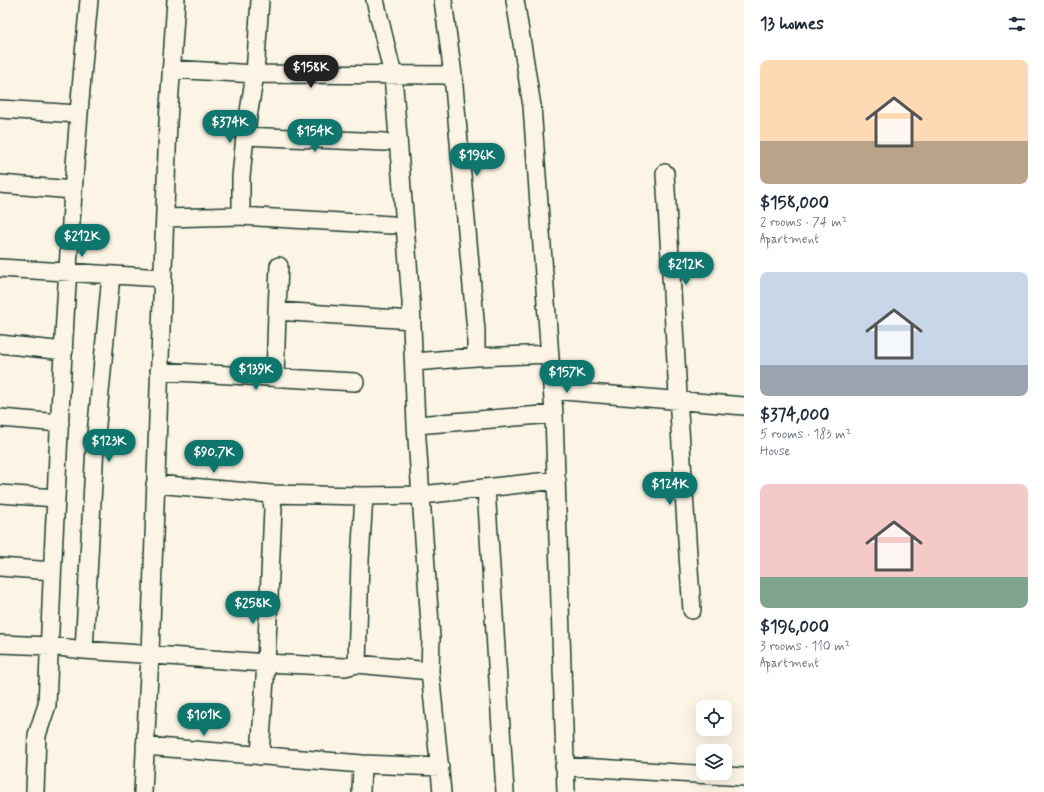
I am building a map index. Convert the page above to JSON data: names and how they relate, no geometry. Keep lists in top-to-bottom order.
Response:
{
  "page": {
    "heading": "13 homes",
    "list": [
      {
        "name": "$158,000",
        "note": "2 rooms · 74 m² · Apartment"
      },
      {
        "name": "$374,000",
        "note": "5 rooms · 183 m² · House"
      },
      {
        "name": "$196,000",
        "note": "3 rooms · 110 m² · Apartment"
      }
    ],
    "price": [
      "$158K",
      "$374K",
      "$154K",
      "$196K",
      "$212K",
      "$212K",
      "$139K",
      "$157K",
      "$123K",
      "$90.7K",
      "$124K",
      "$258K",
      "$101K"
    ]
  }
}
